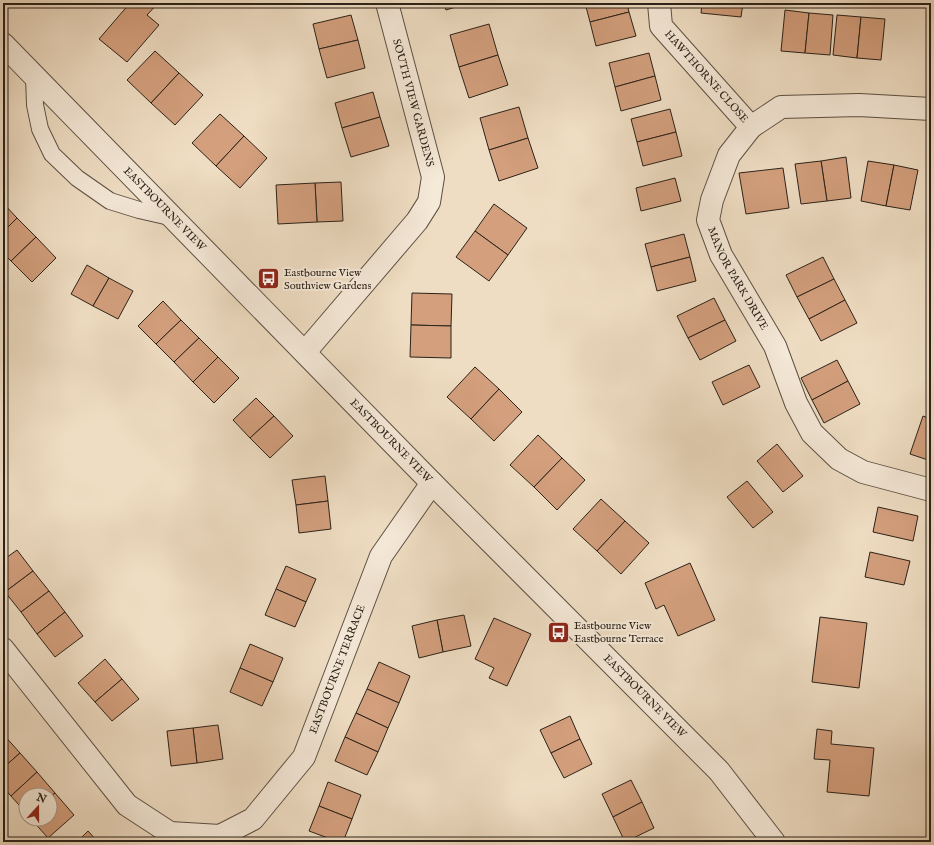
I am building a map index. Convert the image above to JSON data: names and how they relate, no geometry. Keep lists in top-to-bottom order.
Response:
{
  "streets": {
    "street": [
      "HAWTHORNE CLOSE",
      "SOUTH VIEW GARDENS",
      "EASTBOURNE VIEW",
      "MANOR PARK DRIVE",
      "EASTBOURNE TERRACE"
    ]
  },
  "crossings": [
    ["HAWTHORNE CLOSE", "MANOR PARK DRIVE"],
    ["SOUTH VIEW GARDENS", "EASTBOURNE VIEW"],
    ["EASTBOURNE VIEW", "EASTBOURNE TERRACE"]
  ],
  "places": {
    "bus stop": ["Eastbourne View Southview Gardens", "Eastbourne View Eastbourne Terrace"]
  },
  "north": "top"
}
